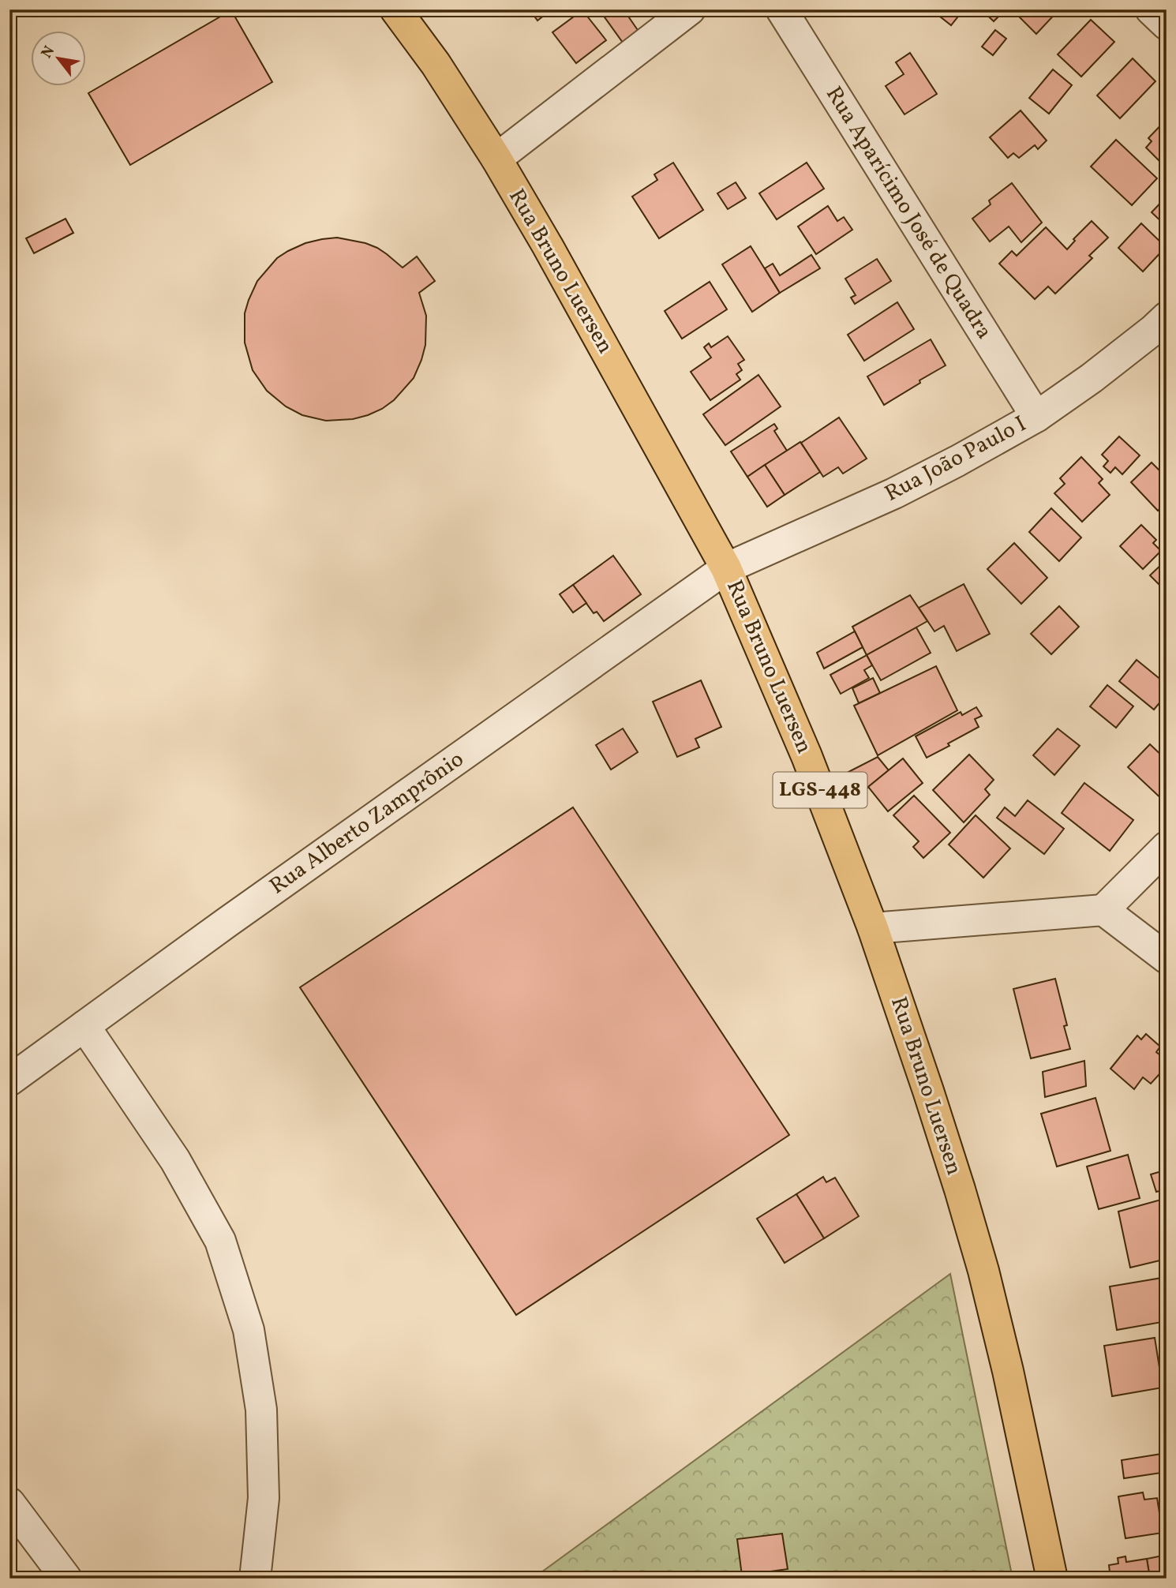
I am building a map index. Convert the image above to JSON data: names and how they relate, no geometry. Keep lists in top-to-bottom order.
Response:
{
  "streets": {
    "main road": ["Rua Bruno Luersen", "LGS-448"],
    "street": ["Rua Aparícimo José de Quadra", "Rua João Paulo I", "Rua Alberto Zamprônio"]
  },
  "crossings": [
    ["Rua Aparícimo José de Quadra", "Rua João Paulo I"],
    ["Rua Bruno Luersen", "Rua João Paulo I"],
    ["Rua Bruno Luersen", "Rua Alberto Zamprônio"],
    ["Rua João Paulo I", "Rua Alberto Zamprônio"]
  ],
  "north": "top left"
}
